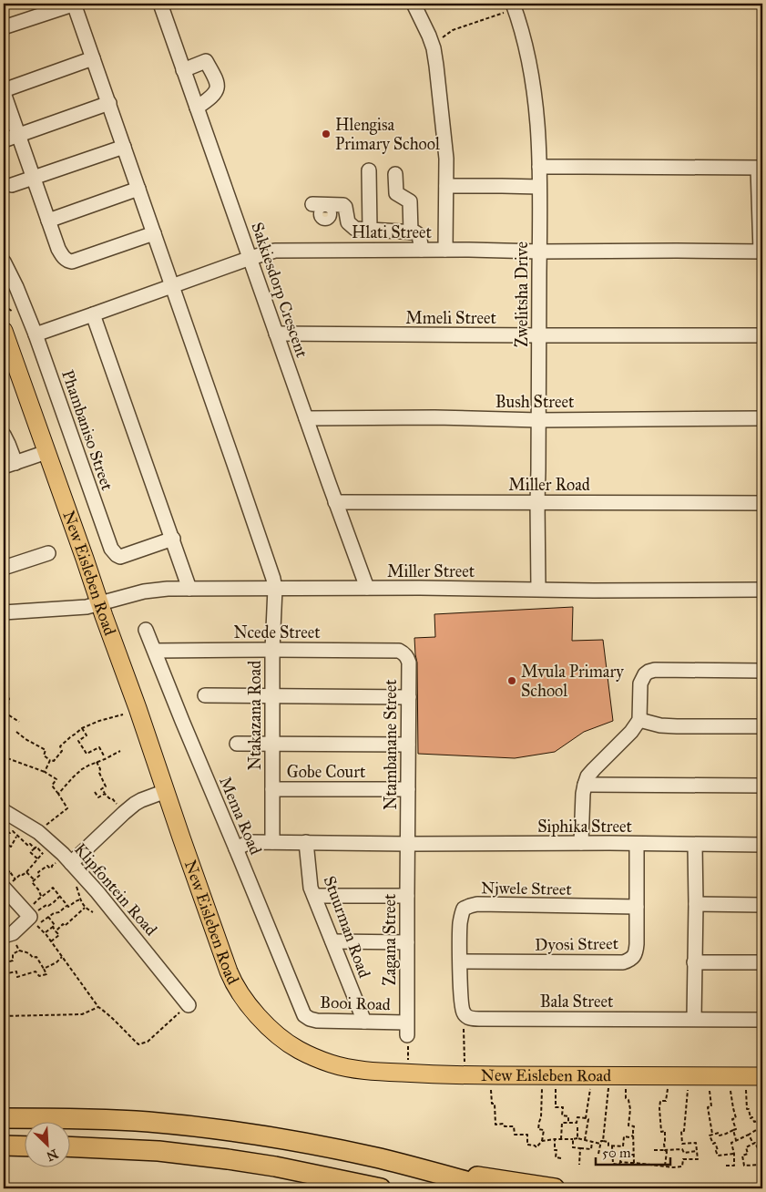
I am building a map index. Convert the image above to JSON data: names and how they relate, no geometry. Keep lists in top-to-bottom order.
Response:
{
  "streets": {
    "main road": ["New Eisleben Road"],
    "street": [
      "Hlati Street",
      "Sakkiesdorp Crescent",
      "Zwelitsha Drive",
      "Mmeli Street",
      "Bush Street",
      "Phambaniso Street",
      "Miller Road",
      "Miller Street",
      "Ncede Street",
      "Ntakazana Road",
      "Ntambanane Street",
      "Gobe Court",
      "Mema Road",
      "Siphika Street",
      "Njwele Street",
      "Klipfontein Road",
      "Stuurman Road",
      "Zagana Street",
      "Dyosi Street",
      "Bala Street",
      "Booi Road"
    ]
  },
  "crossings": [
    ["Hlati Street", "Sakkiesdorp Crescent"],
    ["Hlati Street", "Zwelitsha Drive"],
    ["Hlati Street", "Phambaniso Street"],
    ["Sakkiesdorp Crescent", "Mmeli Street"],
    ["Sakkiesdorp Crescent", "Bush Street"],
    ["Sakkiesdorp Crescent", "Miller Road"],
    ["Sakkiesdorp Crescent", "Miller Street"],
    ["Zwelitsha Drive", "Mmeli Street"],
    ["Zwelitsha Drive", "Bush Street"],
    ["Zwelitsha Drive", "Miller Road"],
    ["Zwelitsha Drive", "Miller Street"],
    ["Miller Street", "New Eisleben Road"],
    ["Miller Street", "Ntakazana Road"],
    ["Ncede Street", "Ntakazana Road"],
    ["Ncede Street", "Ntambanane Street"],
    ["Ncede Street", "Mema Road"],
    ["Ntakazana Road", "Gobe Court"],
    ["Ntakazana Road", "Siphika Street"],
    ["Ntambanane Street", "Gobe Court"],
    ["Ntambanane Street", "Siphika Street"],
    ["Ntambanane Street", "Zagana Street"],
    ["Mema Road", "Siphika Street"],
    ["Mema Road", "Booi Road"],
    ["Siphika Street", "Stuurman Road"],
    ["Siphika Street", "Zagana Street"],
    ["Siphika Street", "Dyosi Street"],
    ["Njwele Street", "Dyosi Street"],
    ["Njwele Street", "Bala Street"],
    ["Stuurman Road", "Booi Road"],
    ["Zagana Street", "Booi Road"]
  ],
  "places": ["Hlengisa Primary School", "Mvula Primary School"],
  "scale_bar": "50 m",
  "north": "bottom right"
}
